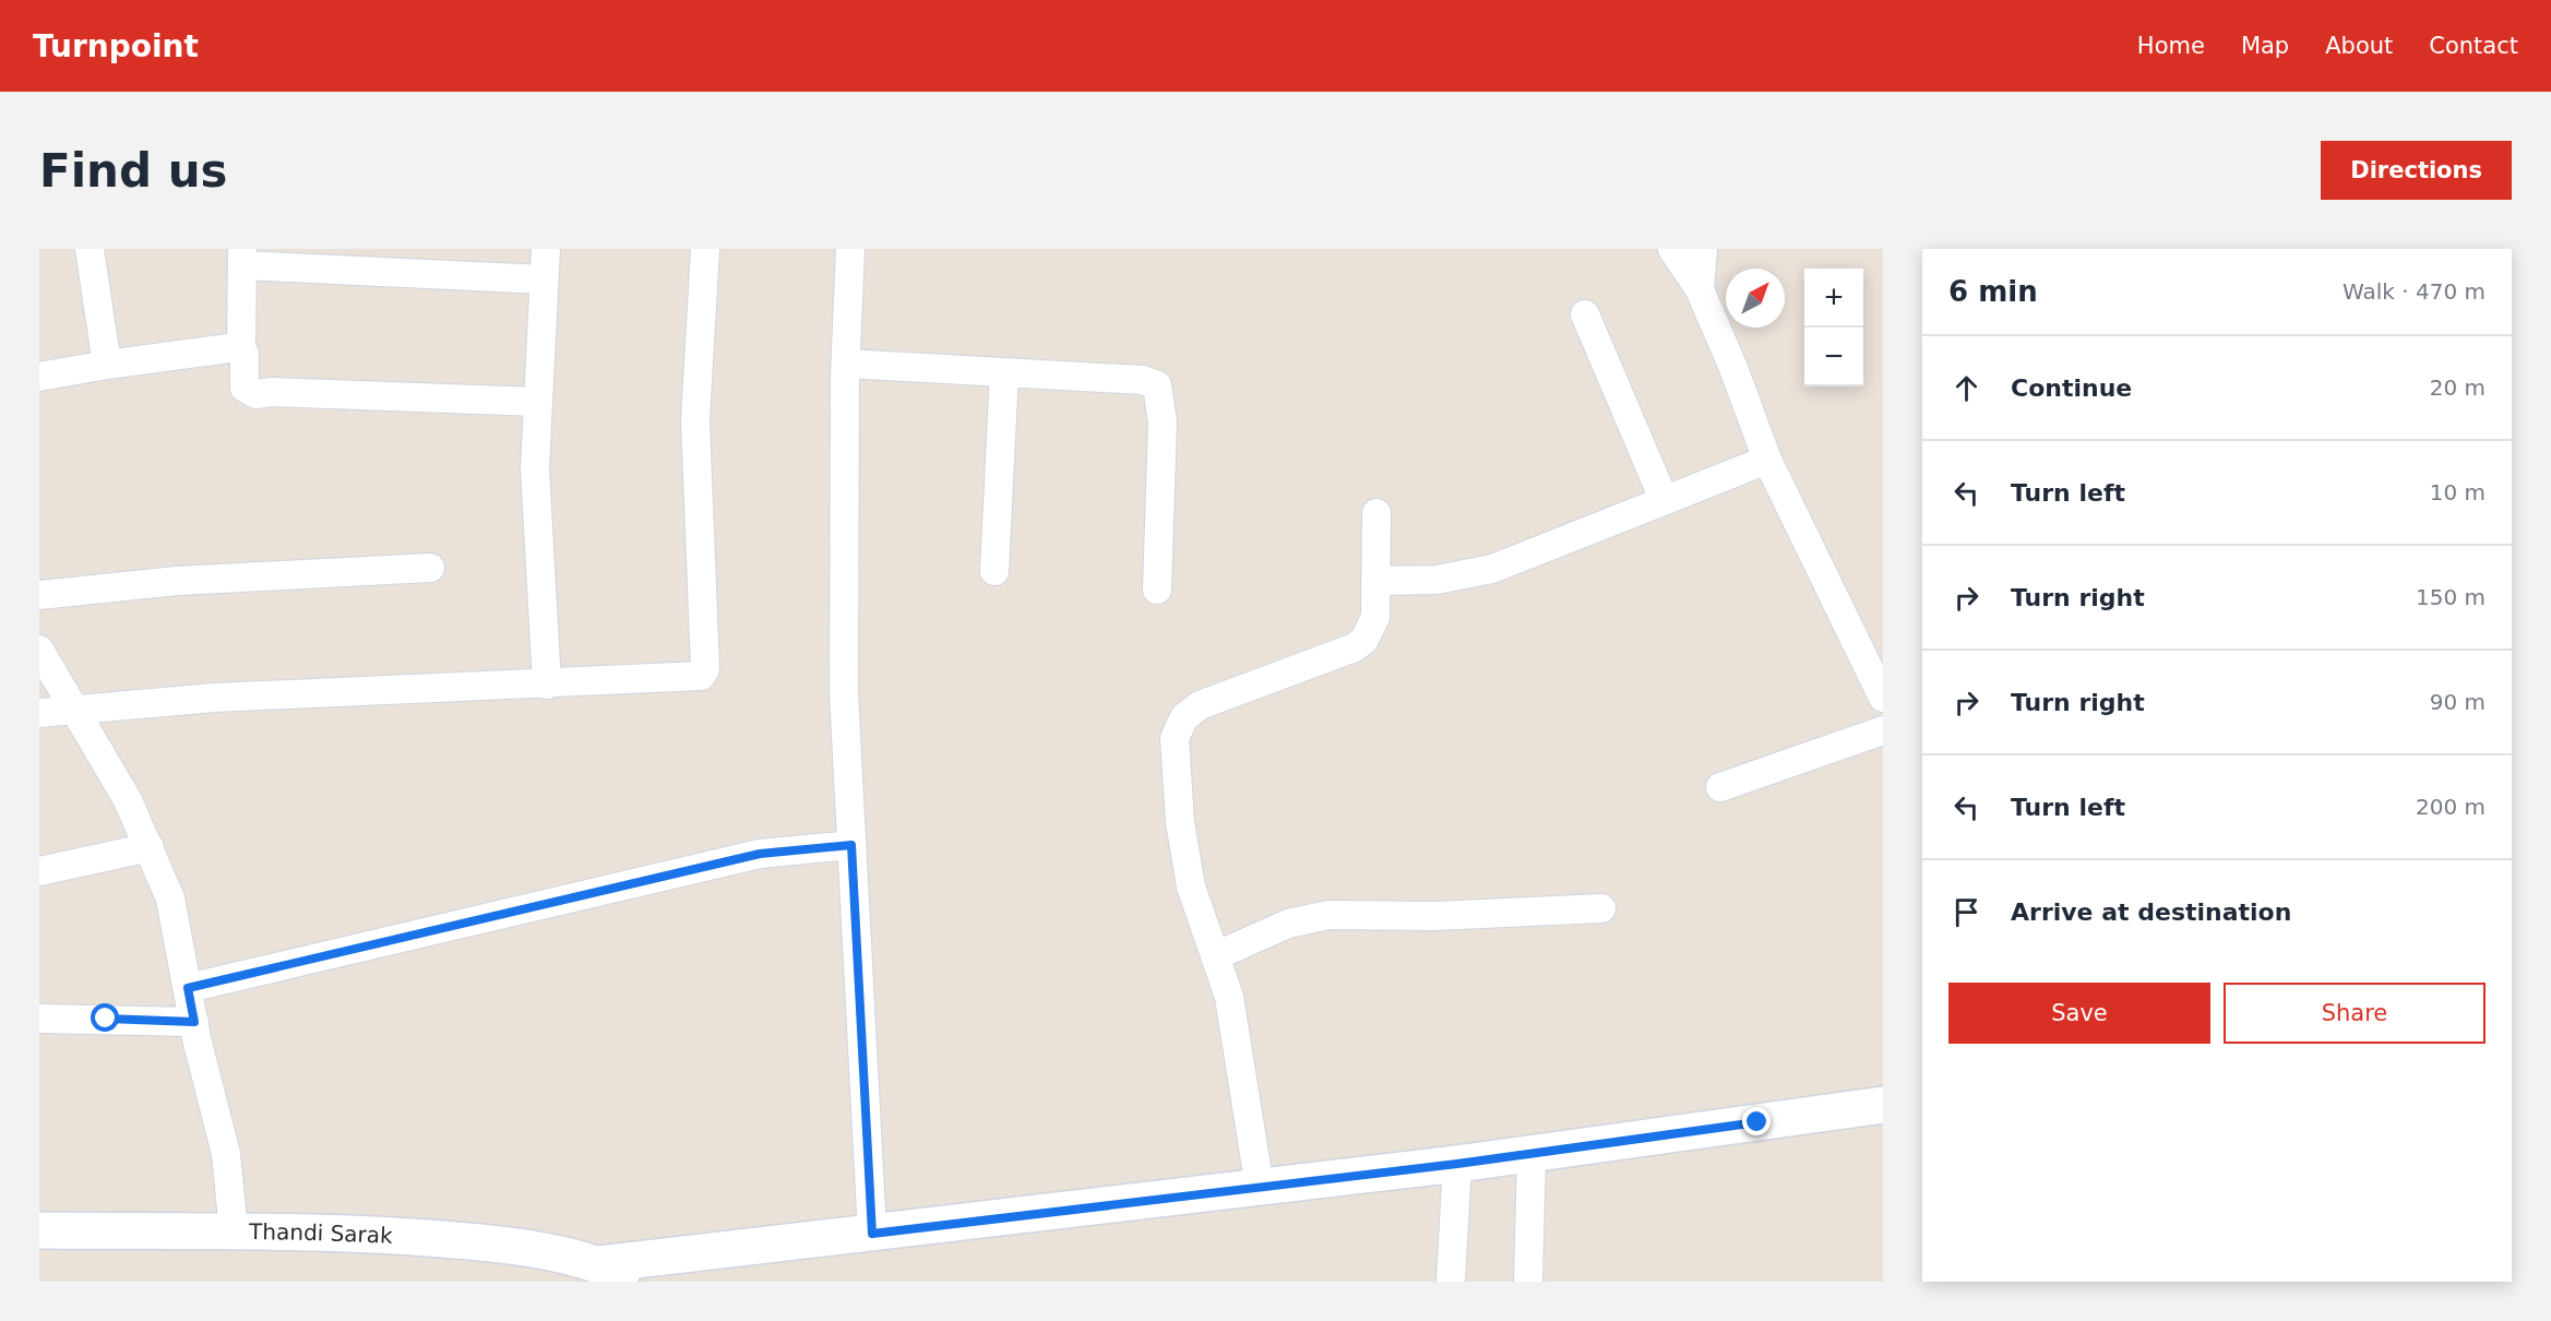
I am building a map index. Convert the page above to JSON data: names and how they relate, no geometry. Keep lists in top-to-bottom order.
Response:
{
  "streets": {
    "street": ["Thandi Sarak"]
  },
  "north": "top right",
  "page": {
    "header": "Turnpoint",
    "nav": [
      "Home",
      "Map",
      "About",
      "Contact"
    ],
    "buttons": [
      "Directions",
      ["Save", "Share"]
    ],
    "title": "Find us",
    "heading": ["6 min", "Walk · 470 m"],
    "map_buttons": ["+", "−"],
    "list": [
      ["Continue", "20 m"],
      ["Turn left", "10 m"],
      ["Turn right", "150 m"],
      ["Turn right", "90 m"],
      ["Turn left", "200 m"],
      "Arrive at destination"
    ]
  }
}
